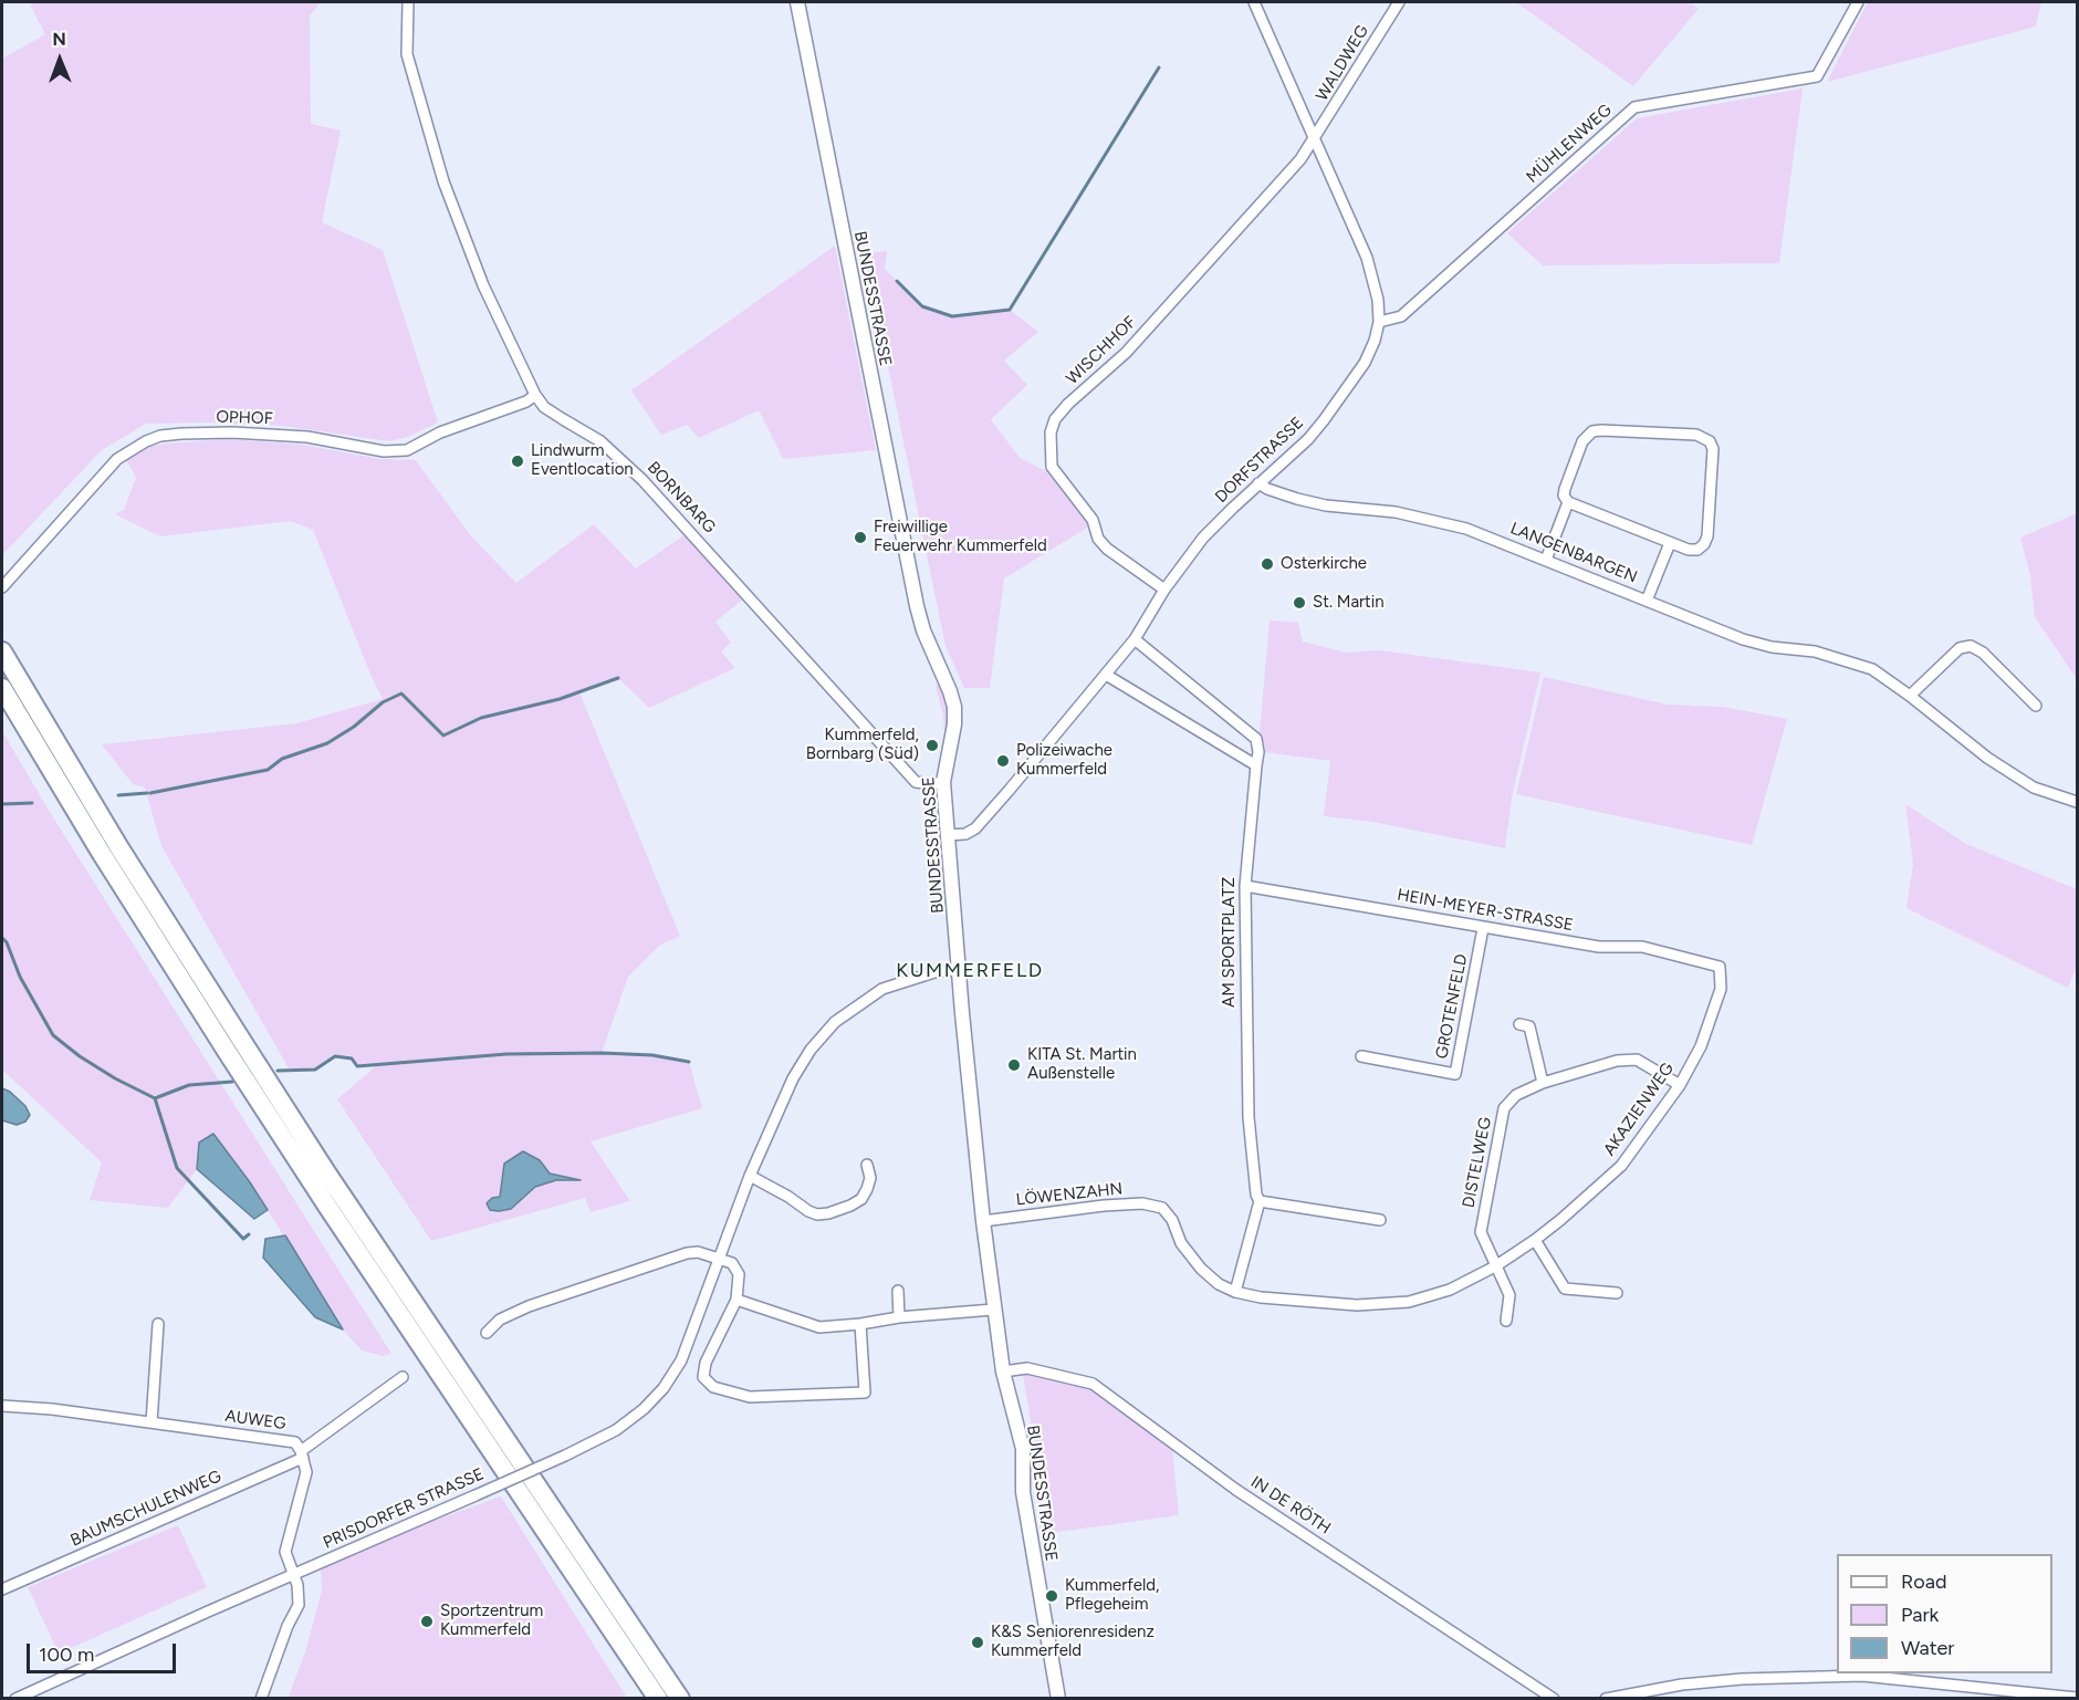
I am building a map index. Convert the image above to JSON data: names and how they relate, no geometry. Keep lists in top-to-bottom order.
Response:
{
  "streets": {
    "street": [
      "WALDWEG",
      "MÜHLENWEG",
      "BUNDESSTRASSE",
      "WISCHHOF",
      "OPHOF",
      "DORFSTRASSE",
      "BORNBARG",
      "LANGENBARGEN",
      "HEIN-MEYER-STRASSE",
      "AM SPORTPLATZ",
      "GROTENFELD",
      "AKAZIENWEG",
      "DISTELWEG",
      "LÖWENZAHN",
      "AUWEG",
      "IN DE RÖTH",
      "BAUMSCHULENWEG",
      "PRISDORFER STRASSE"
    ]
  },
  "crossings": [
    ["WALDWEG", "WISCHHOF"],
    ["WALDWEG", "DORFSTRASSE"],
    ["MÜHLENWEG", "DORFSTRASSE"],
    ["BUNDESSTRASSE", "DORFSTRASSE"],
    ["BUNDESSTRASSE", "BORNBARG"],
    ["BUNDESSTRASSE", "LÖWENZAHN"],
    ["BUNDESSTRASSE", "IN DE RÖTH"],
    ["BUNDESSTRASSE", "PRISDORFER STRASSE"],
    ["WISCHHOF", "DORFSTRASSE"],
    ["OPHOF", "BORNBARG"],
    ["DORFSTRASSE", "LANGENBARGEN"],
    ["DORFSTRASSE", "AM SPORTPLATZ"],
    ["HEIN-MEYER-STRASSE", "AM SPORTPLATZ"],
    ["HEIN-MEYER-STRASSE", "GROTENFELD"],
    ["HEIN-MEYER-STRASSE", "AKAZIENWEG"],
    ["AM SPORTPLATZ", "AKAZIENWEG"],
    ["AM SPORTPLATZ", "LÖWENZAHN"],
    ["AKAZIENWEG", "DISTELWEG"],
    ["AKAZIENWEG", "LÖWENZAHN"],
    ["AUWEG", "BAUMSCHULENWEG"]
  ],
  "districts": ["KUMMERFELD"],
  "places": [
    "Lindwurm Eventlocation",
    "Freiwillige Feuerwehr Kummerfeld",
    "Osterkirche",
    "St. Martin",
    "Kummerfeld, Bornbarg (Süd)",
    "Polizeiwache Kummerfeld",
    "KITA St. Martin Außenstelle",
    "Kummerfeld, Pflegeheim",
    "Sportzentrum Kummerfeld",
    "K&S Seniorenresidenz Kummerfeld"
  ],
  "legend": ["Road", "Park", "Water"],
  "scale_bar": "100 m",
  "north": "top"
}
